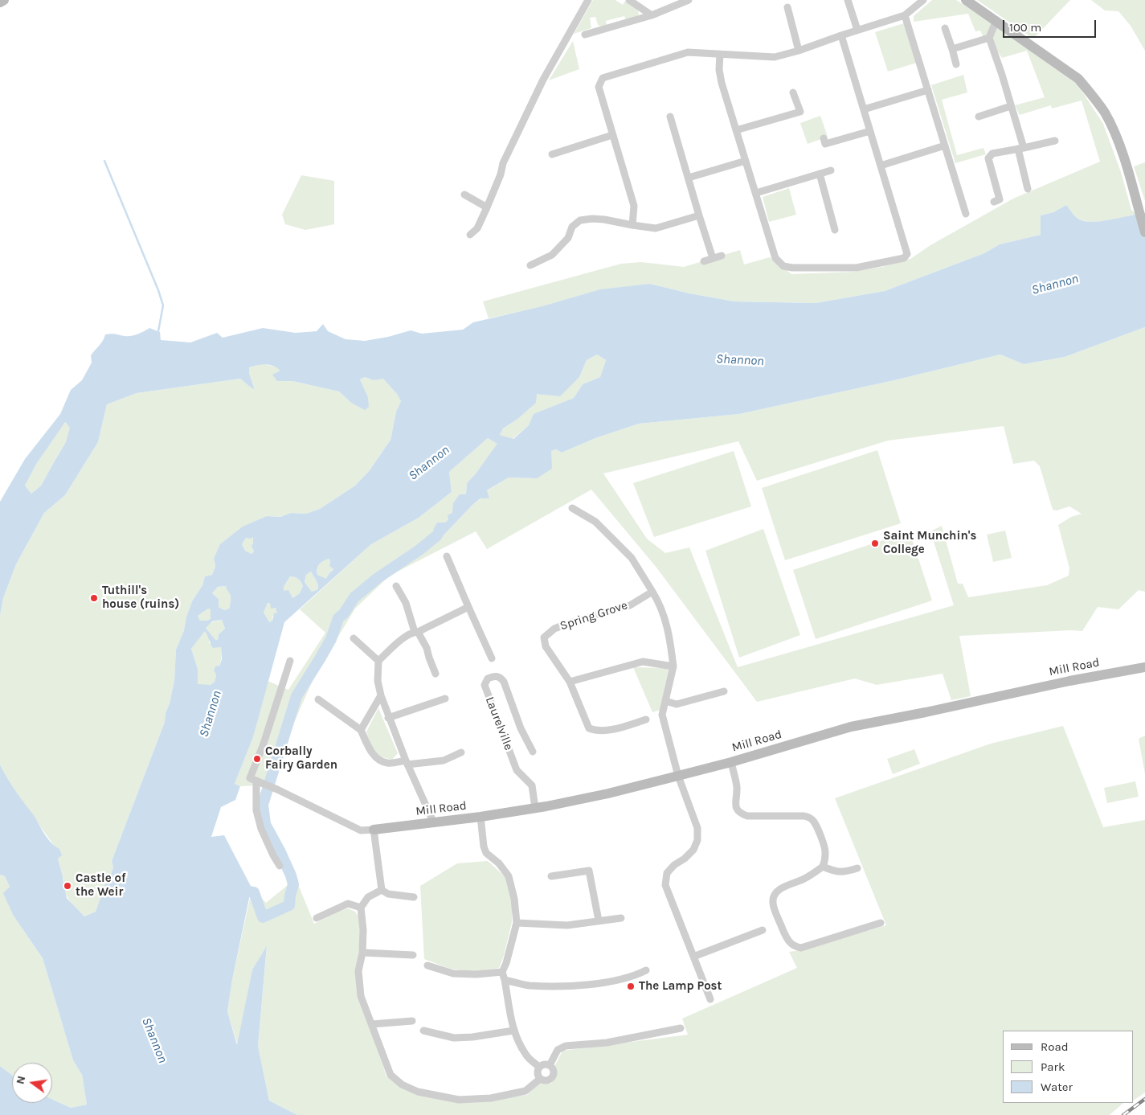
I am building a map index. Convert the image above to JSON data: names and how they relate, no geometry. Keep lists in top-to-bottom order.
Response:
{
  "streets": {
    "street": ["Spring Grove", "Mill Road", "Laurelville"]
  },
  "crossings": [
    ["Mill Road", "Laurelville"]
  ],
  "water": ["Shannon"],
  "places": [
    "Saint Munchin's College",
    "Tuthill's house (ruins)",
    "Corbally Fairy Garden",
    "Castle of the Weir",
    "The Lamp Post"
  ],
  "legend": ["Road", "Park", "Water"],
  "scale_bar": "100 m",
  "north": "left"
}
